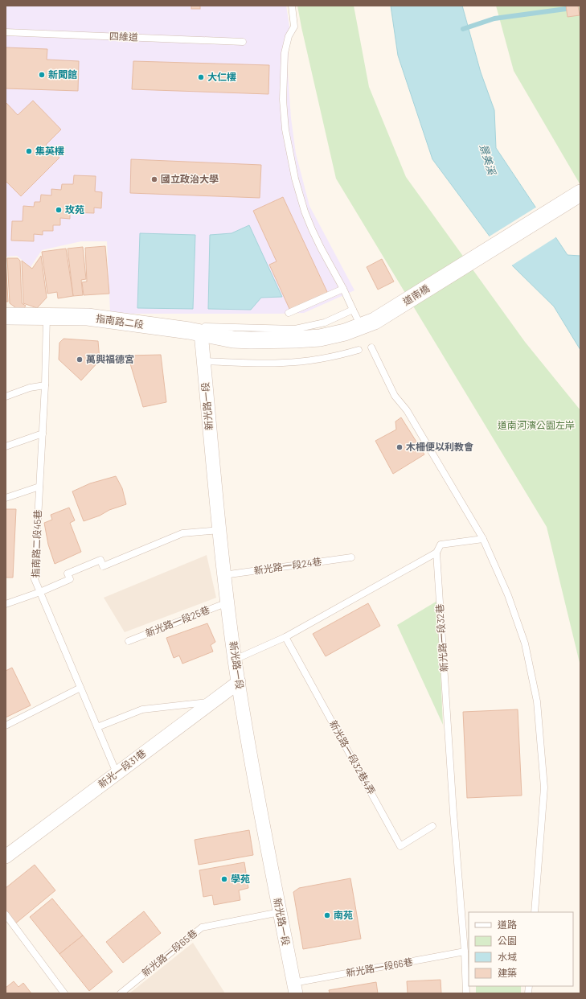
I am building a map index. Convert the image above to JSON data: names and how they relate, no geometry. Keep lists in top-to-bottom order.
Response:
{
  "streets": {
    "street": [
      "道南橋",
      "指南路二段",
      "新光路一段",
      "新光一段31巷"
    ],
    "lane": [
      "四維道",
      "指南路二段45巷",
      "新光路一段24巷",
      "新光路一段25巷",
      "新光路一段32巷",
      "新光路一段32巷4弄",
      "新光路一段65巷",
      "新光路一段66巷"
    ]
  },
  "crossings": [
    ["道南橋", "指南路二段"],
    ["指南路二段", "新光路一段"],
    ["指南路二段", "指南路二段45巷"],
    ["新光路一段", "新光路一段24巷"],
    ["新光路一段", "新光路一段25巷"],
    ["新光路一段", "新光一段31巷"],
    ["新光路一段", "新光路一段65巷"],
    ["新光路一段", "新光路一段66巷"],
    ["指南路二段45巷", "新光一段31巷"],
    ["新光路一段32巷", "新光路一段66巷"]
  ],
  "water": ["景美溪"],
  "parks": ["道南河濱公園左岸"],
  "places": [
    "新聞館",
    "大仁樓",
    "集英樓",
    "國立政治大學",
    "玫苑",
    "萬興福德宮",
    "木柵便以利教會",
    "學苑",
    "南苑"
  ],
  "legend": [
    "道路",
    "公園",
    "水域",
    "建築"
  ]
}
